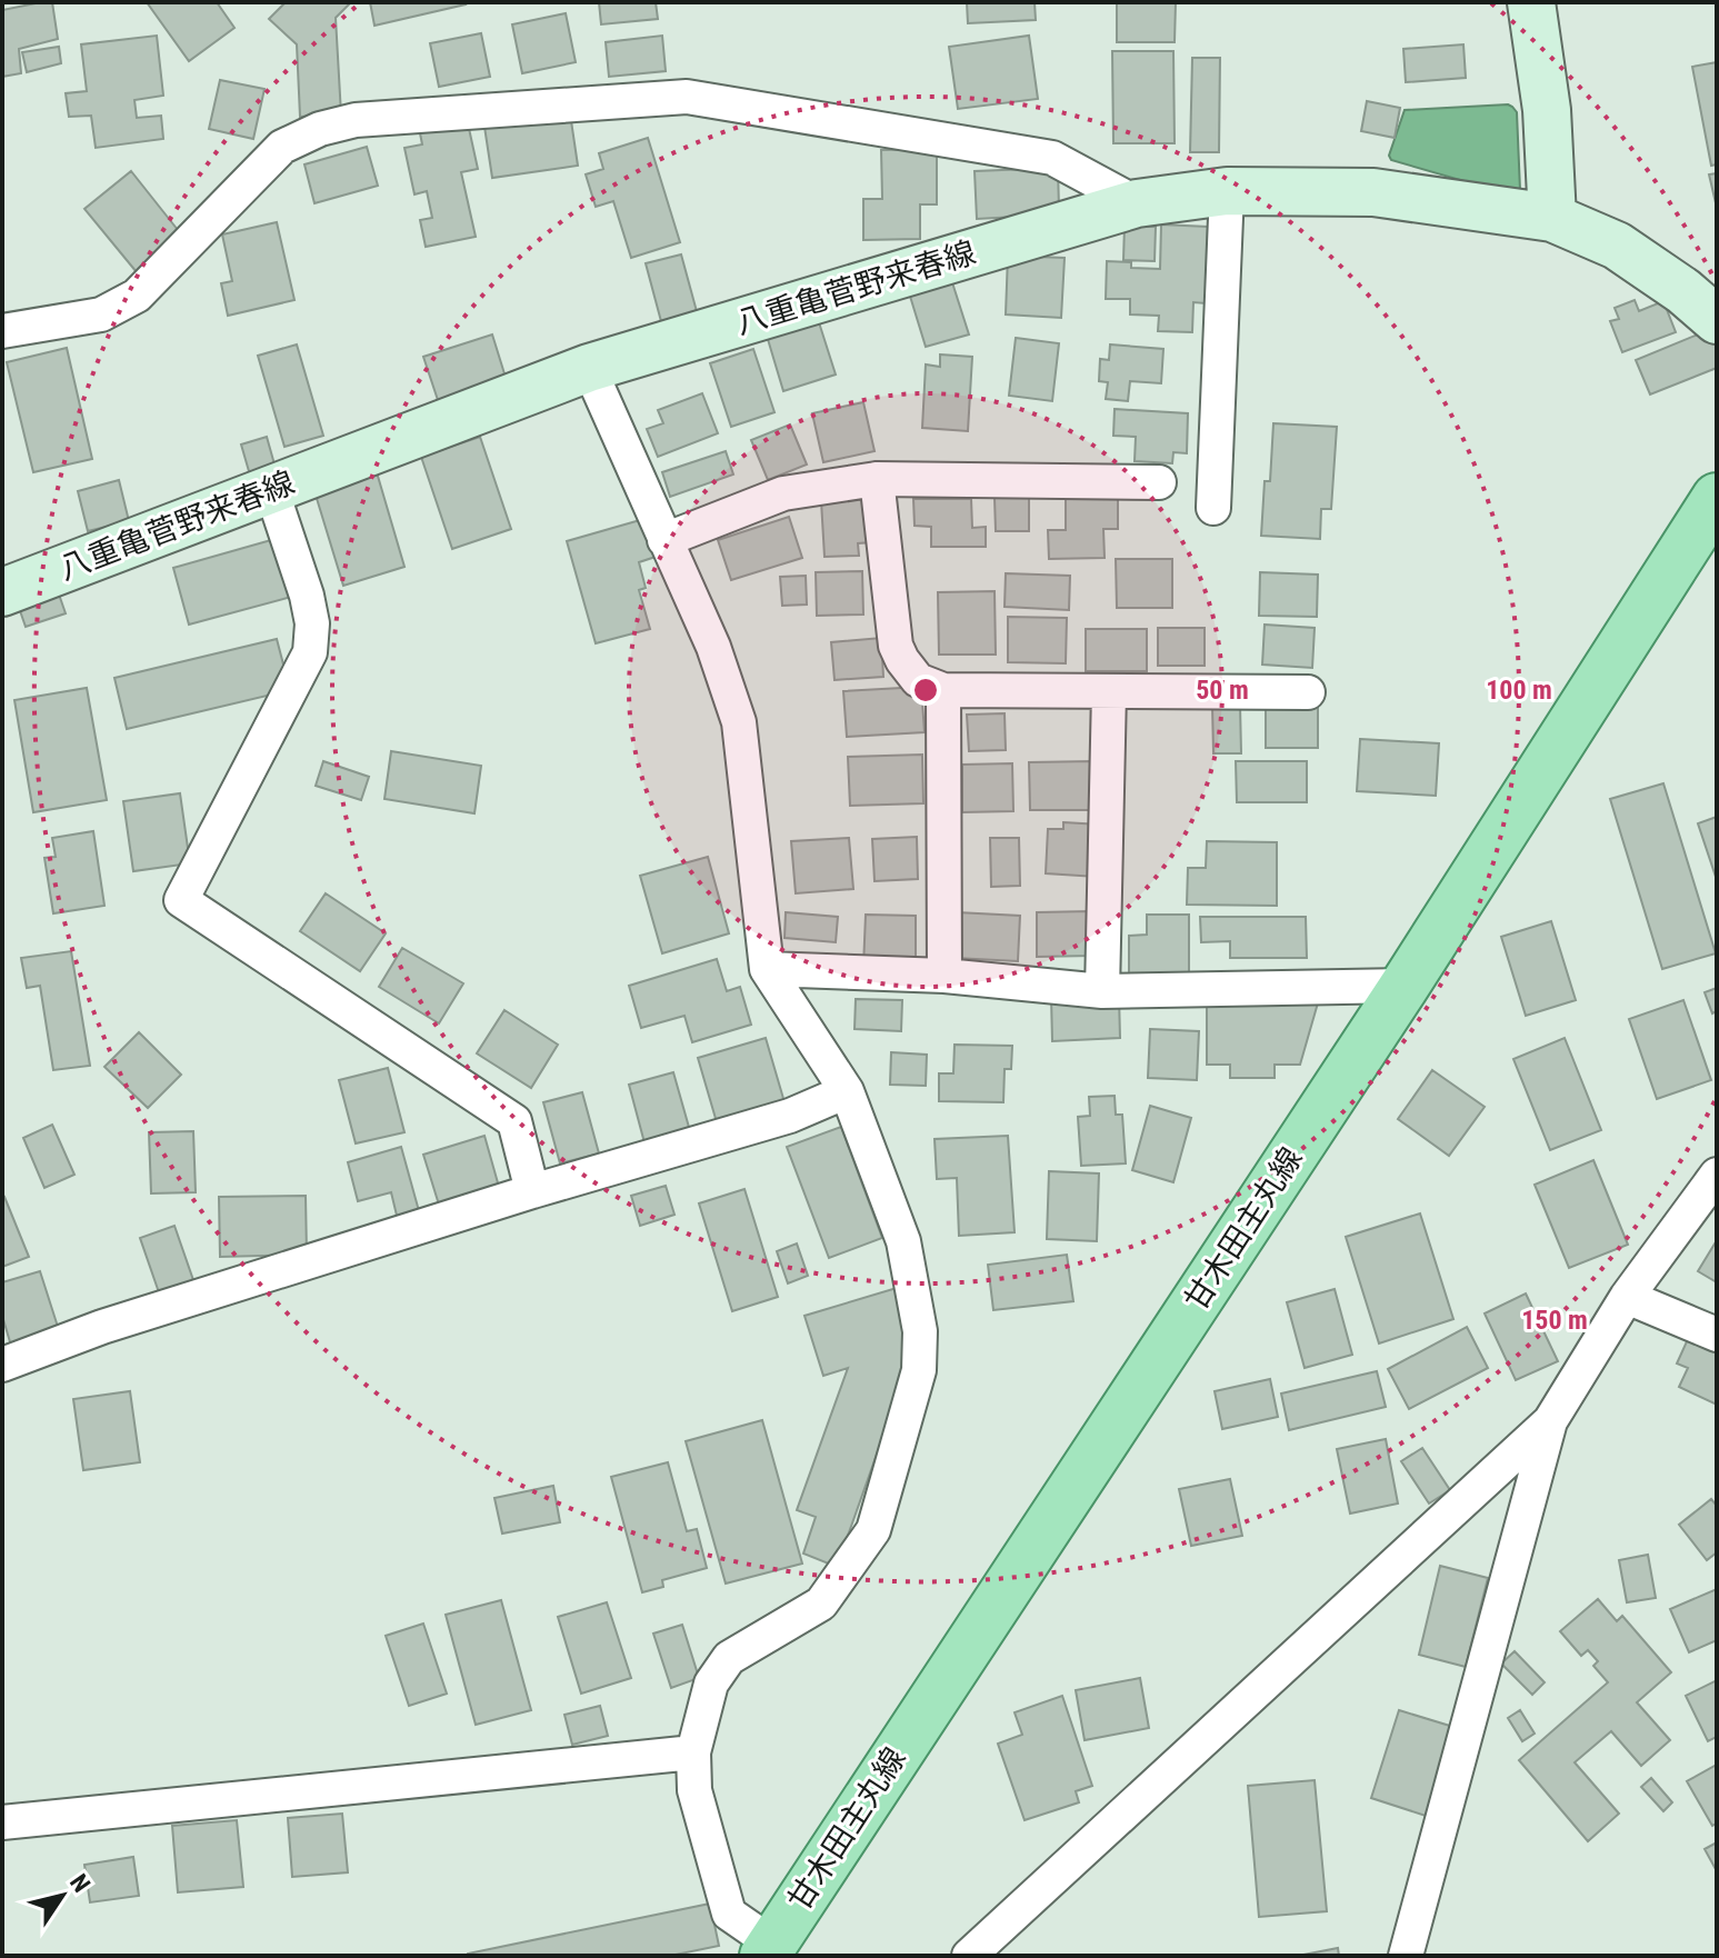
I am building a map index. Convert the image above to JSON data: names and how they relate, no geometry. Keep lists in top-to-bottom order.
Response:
{
  "streets": {
    "main road": ["八重亀菅野来春線", "甘木田主丸線"]
  },
  "north": "top right",
  "rings": ["50 m", "100 m", "150 m"]
}
